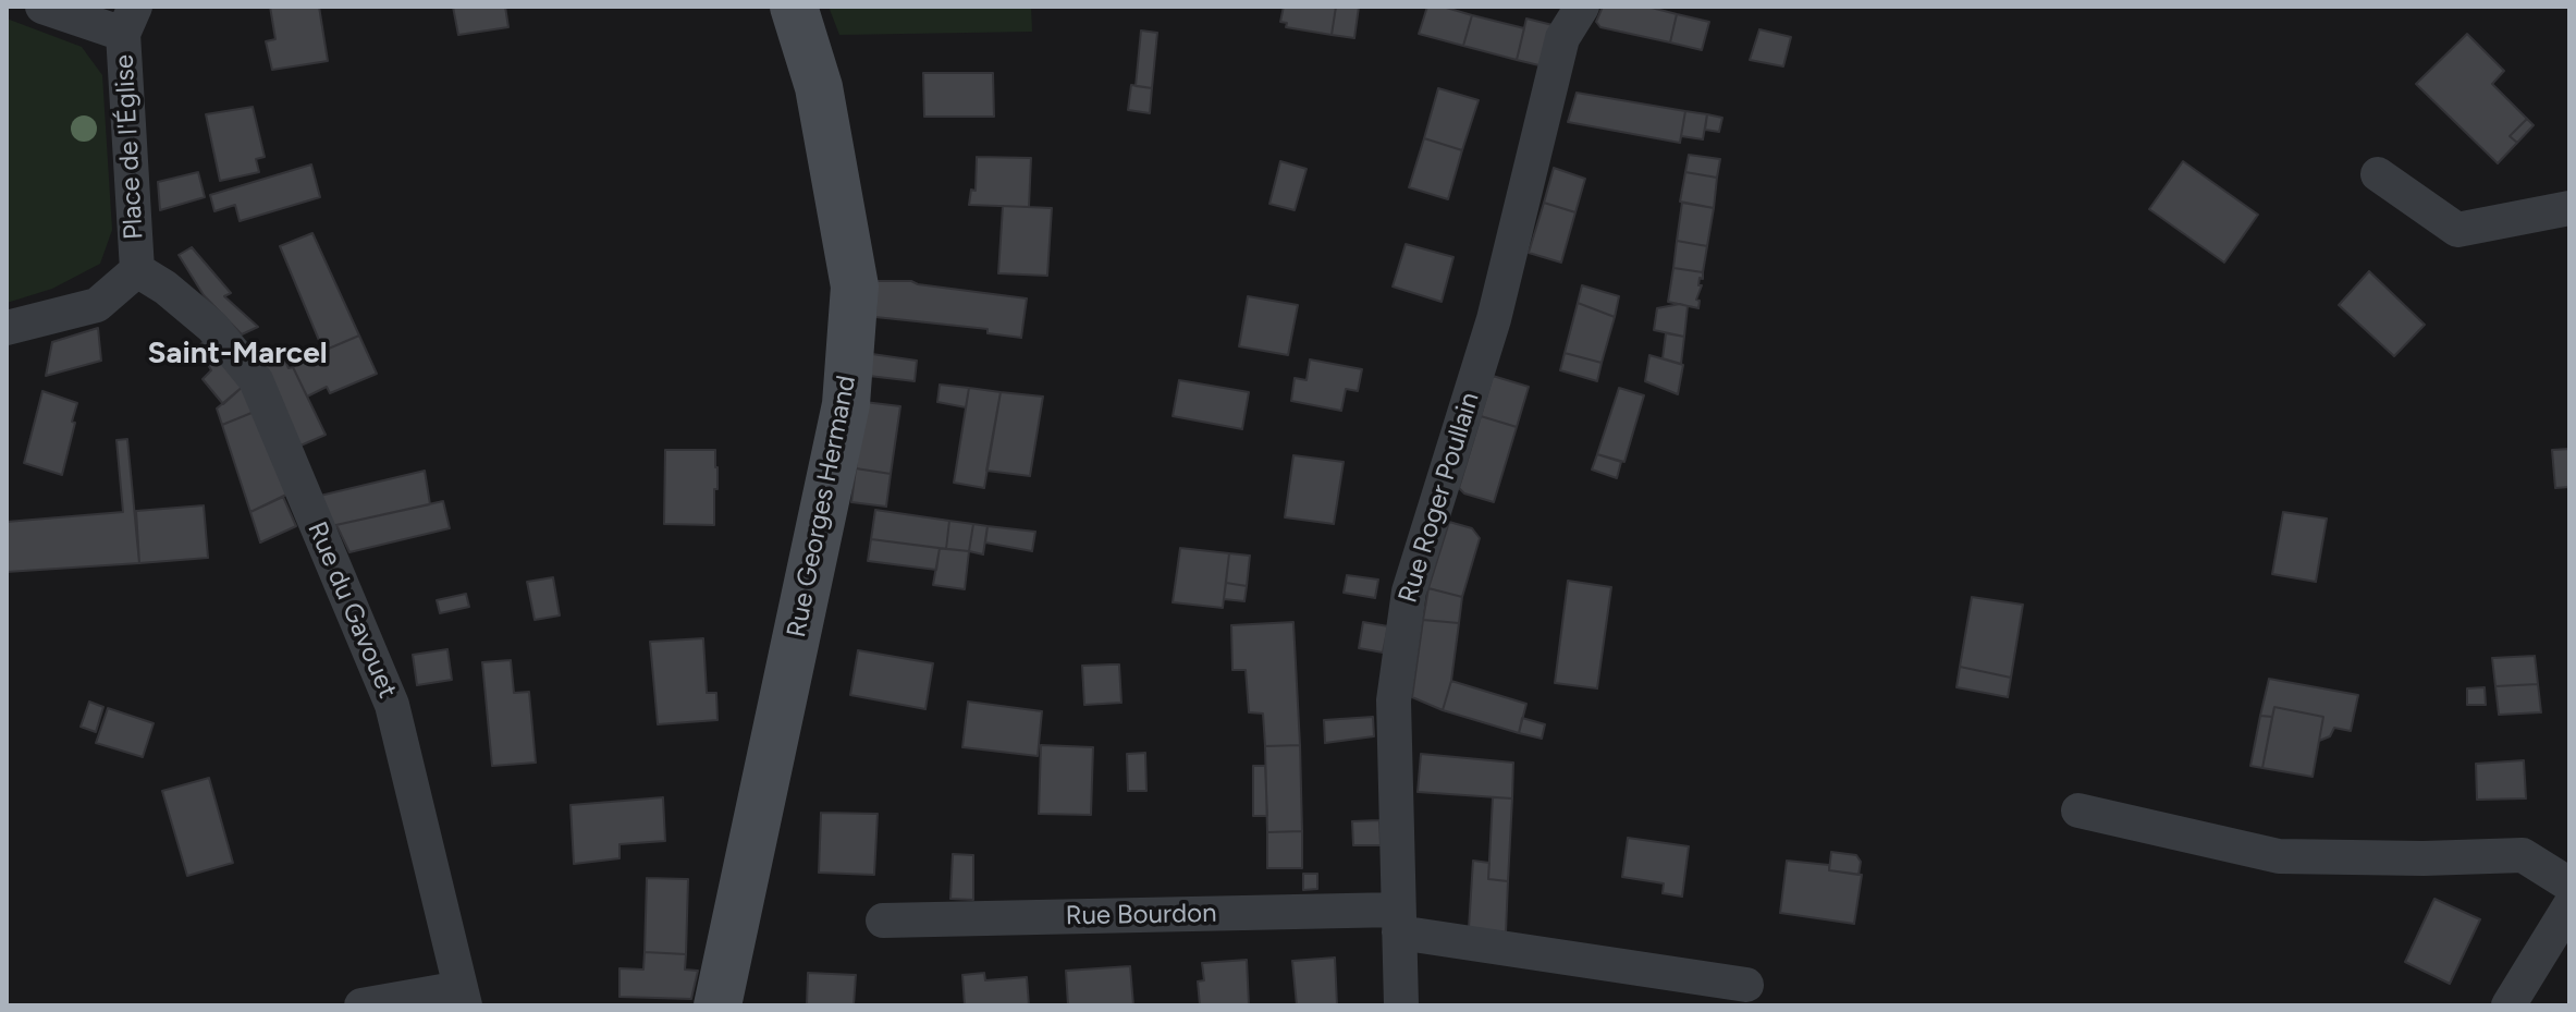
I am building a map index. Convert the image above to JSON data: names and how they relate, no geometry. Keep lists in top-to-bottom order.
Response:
{
  "streets": {
    "street": [
      "Place de l'Église",
      "Rue Roger Poullain",
      "Rue Georges Hermand",
      "Rue du Gavouet",
      "Rue Bourdon"
    ]
  },
  "crossings": [
    ["Place de l'Église", "Rue du Gavouet"],
    ["Rue Roger Poullain", "Rue Bourdon"]
  ],
  "districts": ["Saint-Marcel"]
}
